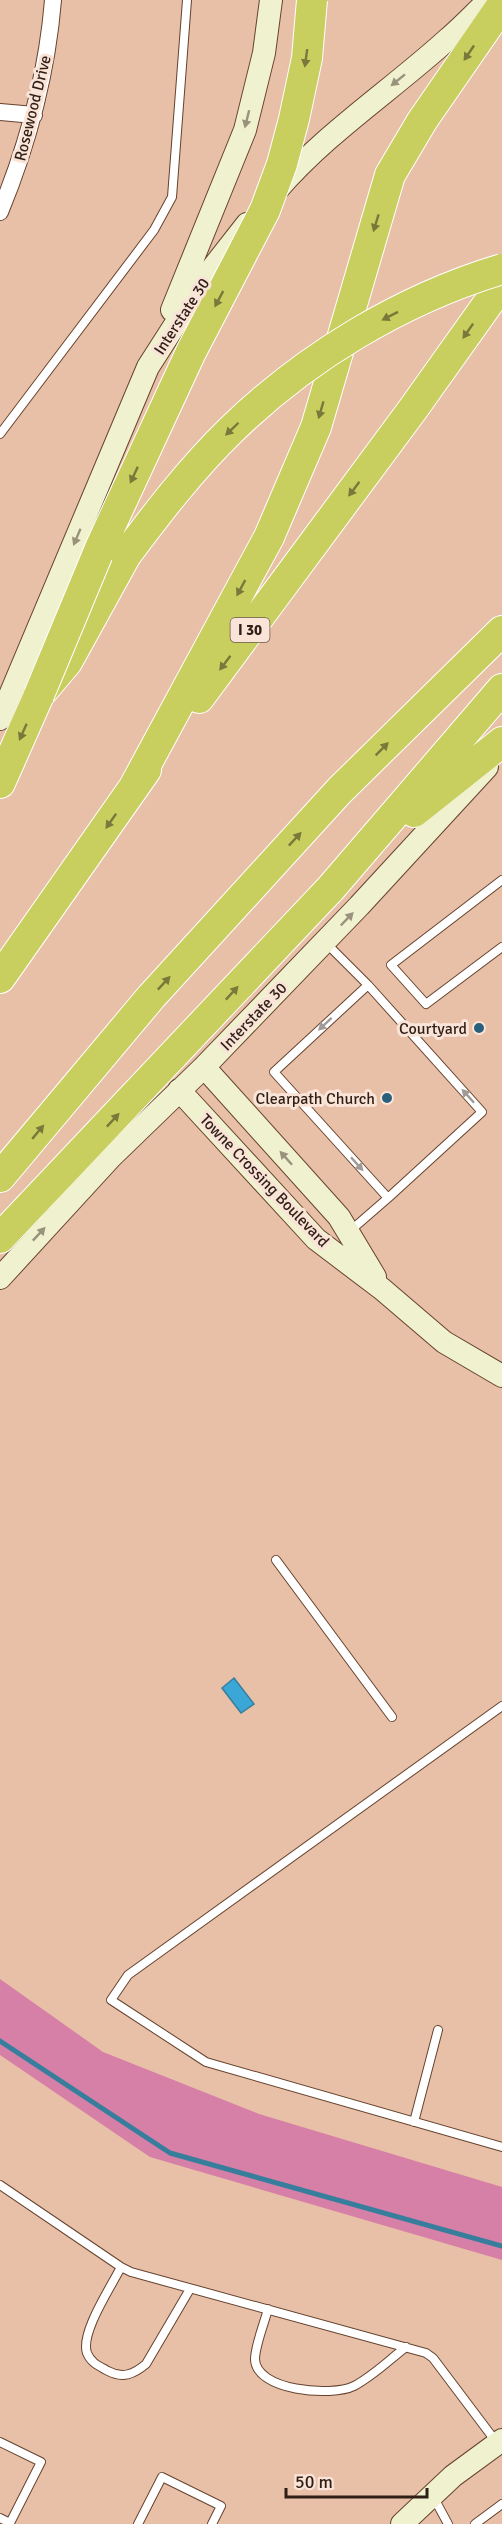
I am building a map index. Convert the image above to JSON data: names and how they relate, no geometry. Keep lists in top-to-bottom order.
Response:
{
  "streets": {
    "highway": ["I 30"],
    "main road": ["Interstate 30", "Towne Crossing Boulevard"],
    "street": ["Rosewood Drive"]
  },
  "crossings": [
    ["Interstate 30", "Towne Crossing Boulevard"]
  ],
  "places": ["Courtyard", "Clearpath Church"],
  "scale_bar": "50 m"
}
